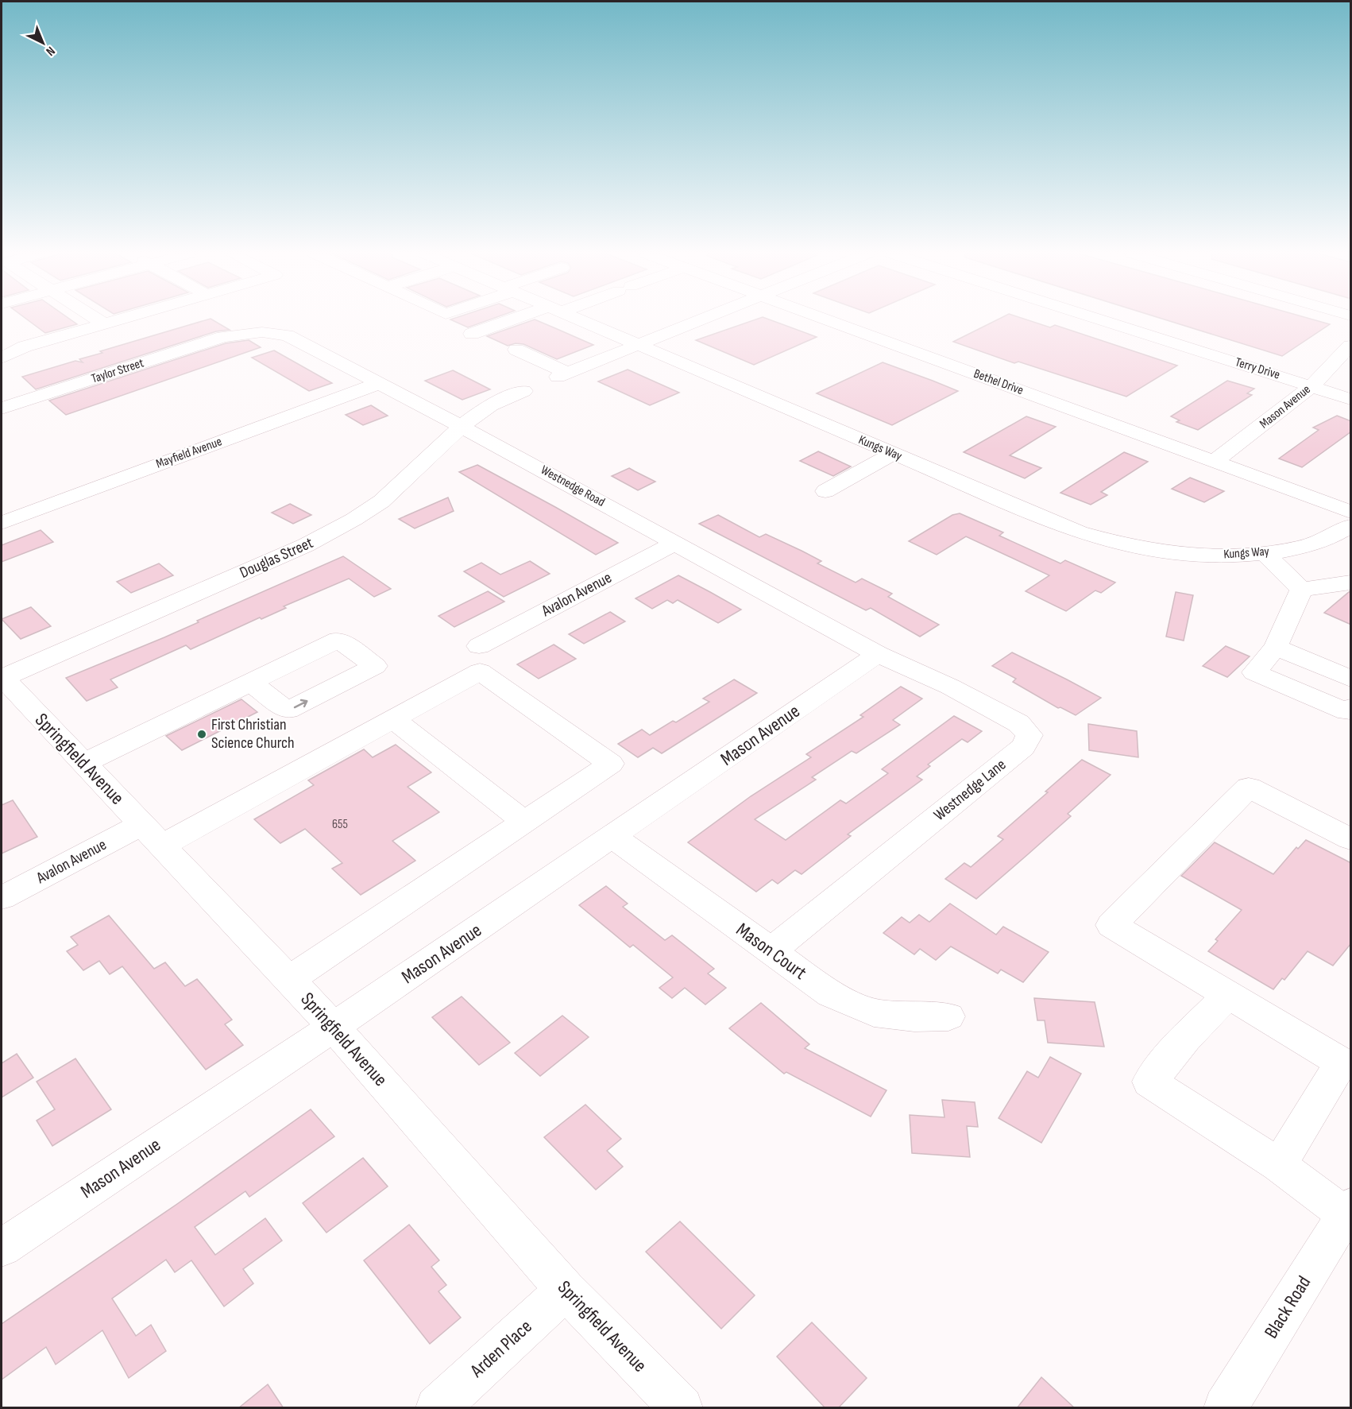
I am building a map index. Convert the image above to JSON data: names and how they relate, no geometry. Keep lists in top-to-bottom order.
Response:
{
  "streets": {
    "street": [
      "Terry Drive",
      "Taylor Street",
      "Bethel Drive",
      "Mason Avenue",
      "Kungs Way",
      "Mayfield Avenue",
      "Westnedge Road",
      "Douglas Street",
      "Avalon Avenue",
      "Springfield Avenue",
      "Westnedge Lane",
      "Mason Court",
      "Black Road",
      "Arden Place"
    ]
  },
  "crossings": [
    ["Terry Drive", "Mason Avenue"],
    ["Taylor Street", "Westnedge Road"],
    ["Bethel Drive", "Mason Avenue"],
    ["Mason Avenue", "Westnedge Road"],
    ["Mason Avenue", "Springfield Avenue"],
    ["Mason Avenue", "Westnedge Lane"],
    ["Mason Avenue", "Mason Court"],
    ["Mayfield Avenue", "Westnedge Road"],
    ["Westnedge Road", "Douglas Street"],
    ["Westnedge Road", "Avalon Avenue"],
    ["Westnedge Road", "Westnedge Lane"],
    ["Douglas Street", "Springfield Avenue"],
    ["Avalon Avenue", "Springfield Avenue"],
    ["Springfield Avenue", "Arden Place"],
    ["Westnedge Lane", "Mason Court"]
  ],
  "places": ["First Christian Science Church"],
  "house_numbers": ["655"],
  "north": "bottom right"
}
